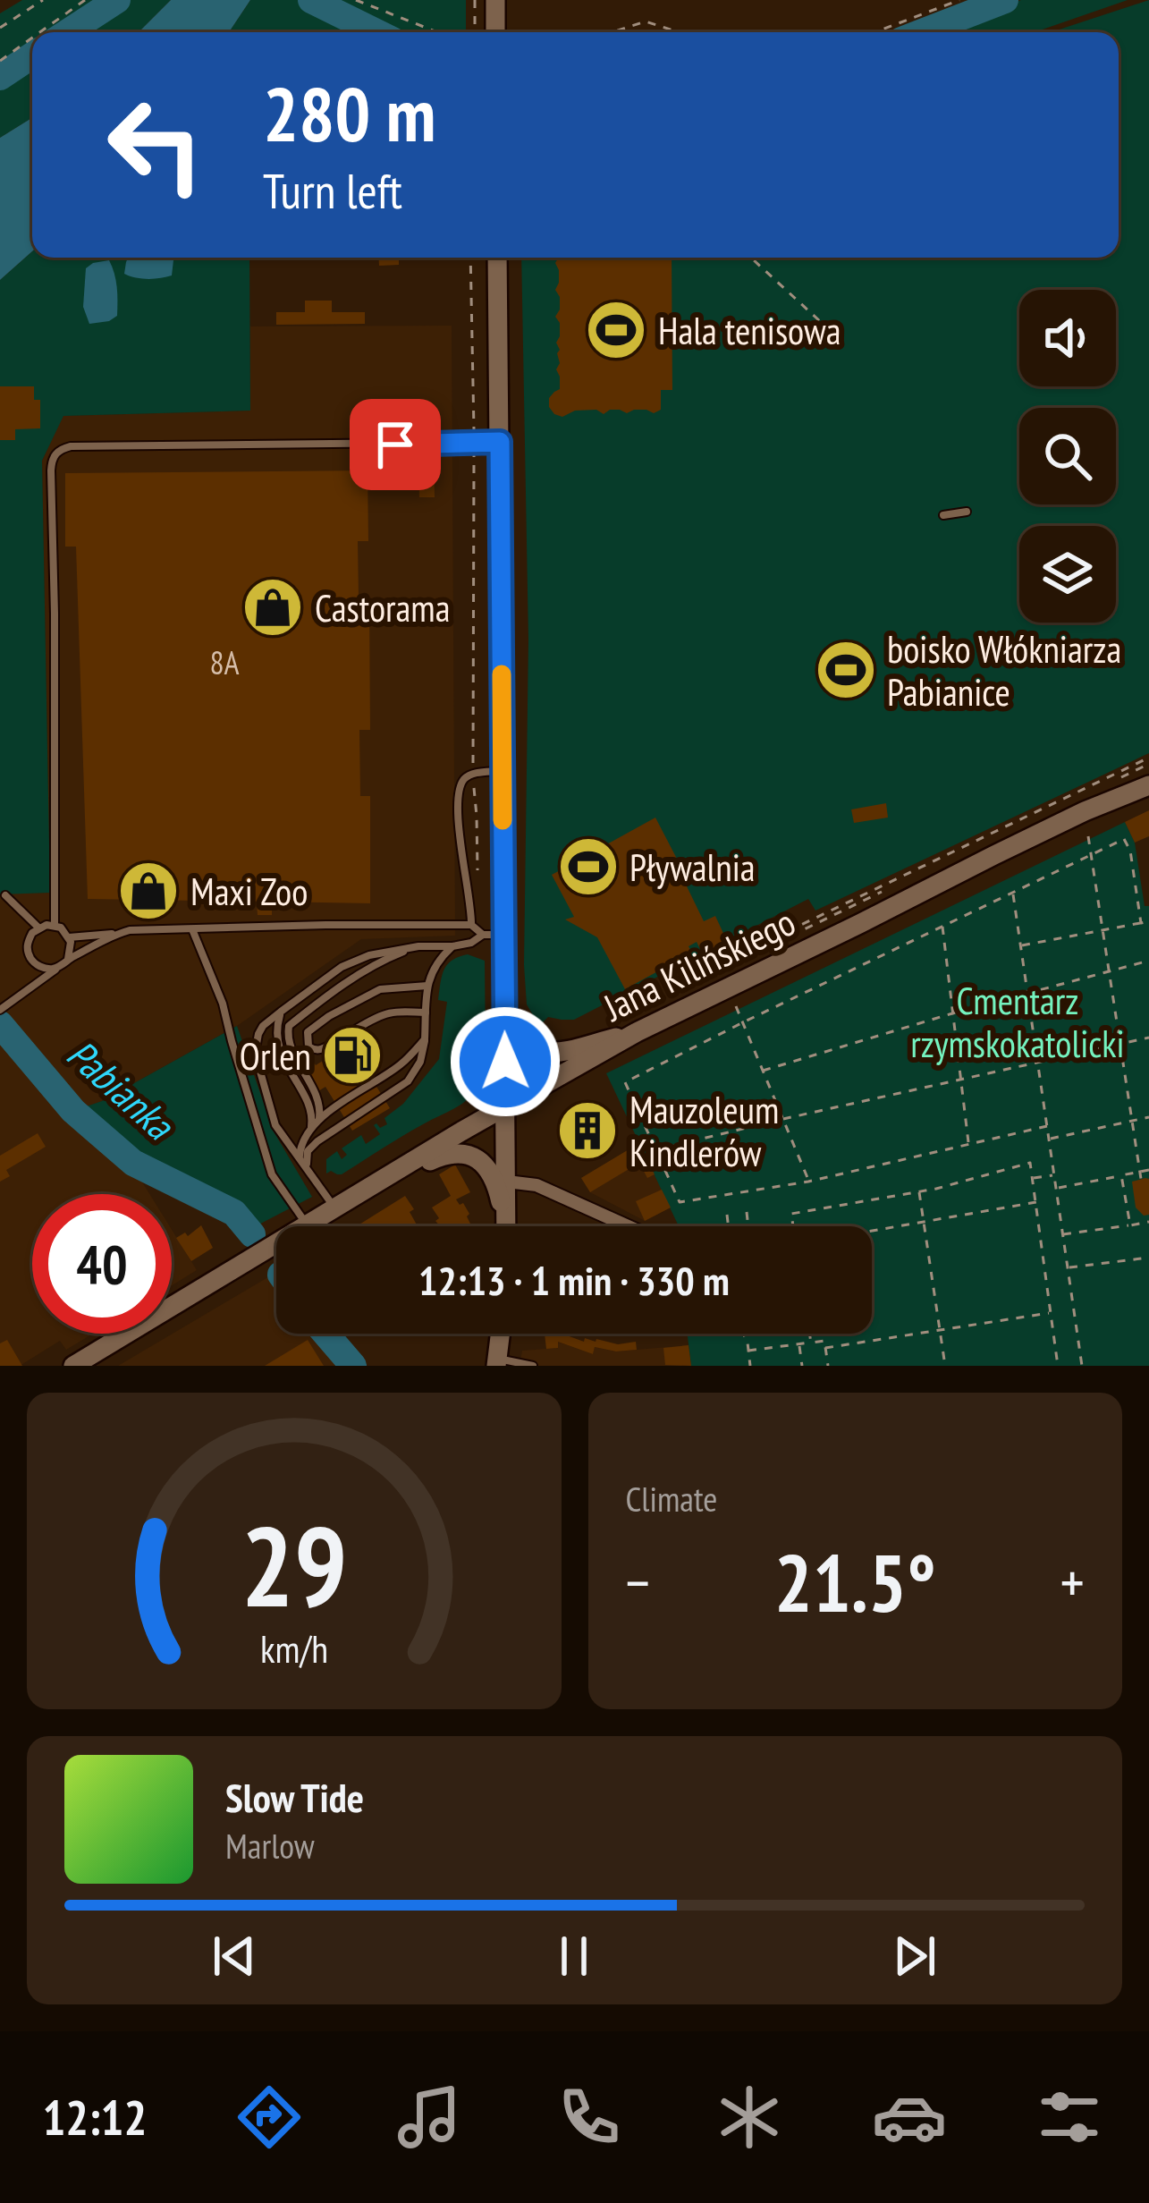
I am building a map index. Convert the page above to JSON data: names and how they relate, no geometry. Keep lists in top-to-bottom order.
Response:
{
  "streets": {
    "street": ["Jana Kilińskiego"]
  },
  "water": ["Pabianka"],
  "parks": ["Cmentarz rzymskokatolicki"],
  "places": {
    "sports": ["Hala tenisowa", "boisko Włókniarza Pabianice", "Pływalnia"],
    "shop": ["Castorama", "Maxi Zoo"],
    "fuel station": ["Orlen"],
    "building": ["Mauzoleum Kindlerów"]
  },
  "house_numbers": ["8A"],
  "page": {
    "turn": ["280 m", "Turn left"],
    "limit": "40",
    "trip": "12:13 · 1 min · 330 m",
    "tile": "Climate",
    "heat": ["−", "21.5°", "+"],
    "song": ["Slow Tide", "Marlow"],
    "tabs": "12:12",
    "gauge": ["29", "km/h"]
  }
}
